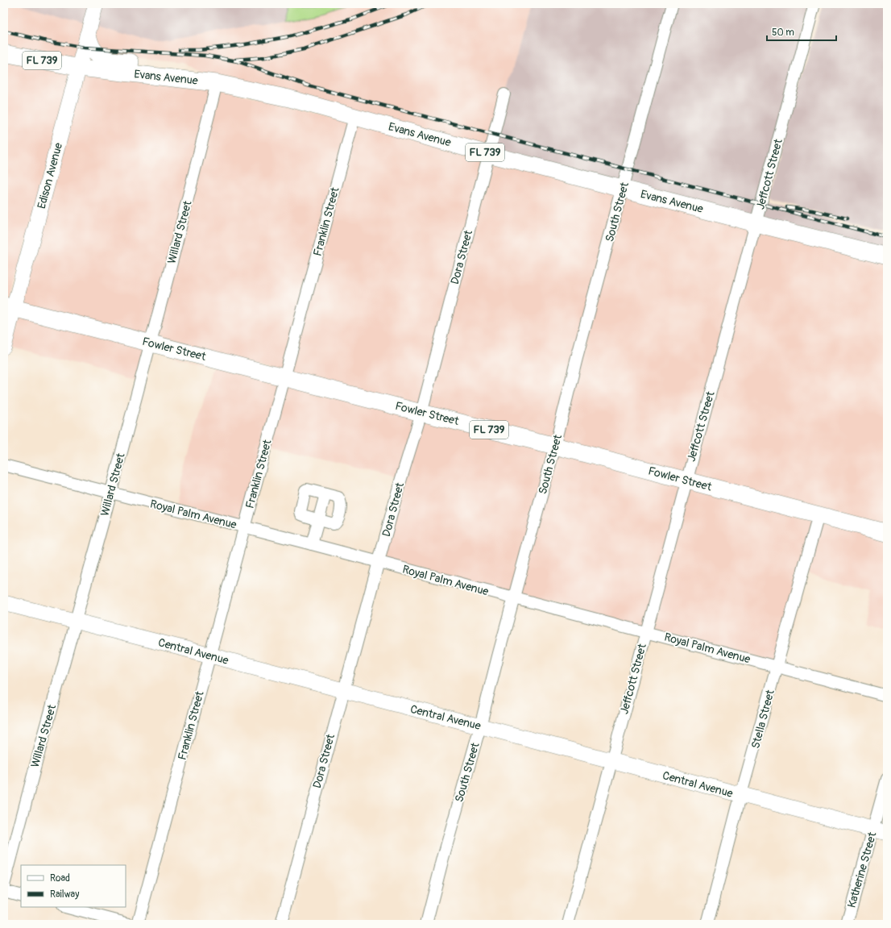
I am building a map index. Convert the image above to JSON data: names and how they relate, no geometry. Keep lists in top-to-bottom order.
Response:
{
  "streets": {
    "main road": ["FL 739", "Evans Avenue", "Fowler Street"],
    "street": [
      "Jeffcott Street",
      "Edison Avenue",
      "South Street",
      "Franklin Street",
      "Willard Street",
      "Dora Street",
      "Royal Palm Avenue",
      "Central Avenue",
      "Stella Street",
      "Katherine Street"
    ]
  },
  "crossings": [
    ["Evans Avenue", "Jeffcott Street"],
    ["Evans Avenue", "Edison Avenue"],
    ["Evans Avenue", "South Street"],
    ["Evans Avenue", "Franklin Street"],
    ["Evans Avenue", "Willard Street"],
    ["Evans Avenue", "Dora Street"],
    ["Jeffcott Street", "Fowler Street"],
    ["Jeffcott Street", "Royal Palm Avenue"],
    ["Jeffcott Street", "Central Avenue"],
    ["Edison Avenue", "Fowler Street"],
    ["South Street", "Fowler Street"],
    ["South Street", "Royal Palm Avenue"],
    ["South Street", "Central Avenue"],
    ["Franklin Street", "Fowler Street"],
    ["Franklin Street", "Royal Palm Avenue"],
    ["Franklin Street", "Central Avenue"],
    ["Willard Street", "Fowler Street"],
    ["Willard Street", "Royal Palm Avenue"],
    ["Willard Street", "Central Avenue"],
    ["Dora Street", "Fowler Street"],
    ["Dora Street", "Royal Palm Avenue"],
    ["Dora Street", "Central Avenue"],
    ["Fowler Street", "Stella Street"],
    ["Royal Palm Avenue", "Stella Street"],
    ["Central Avenue", "Stella Street"],
    ["Central Avenue", "Katherine Street"]
  ],
  "legend": ["Road", "Railway"],
  "scale_bar": "50 m"
}
